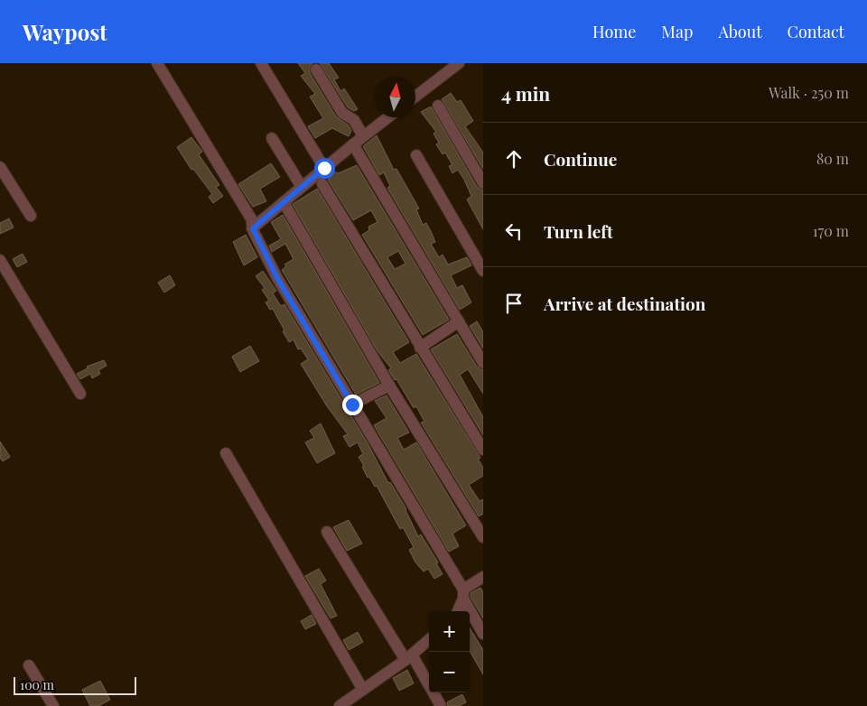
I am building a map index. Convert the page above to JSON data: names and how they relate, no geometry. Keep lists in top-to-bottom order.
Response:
{
  "scale_bar": "100 m",
  "north": "top",
  "page": {
    "header": "Waypost",
    "nav": [
      "Home",
      "Map",
      "About",
      "Contact"
    ],
    "heading": ["4 min", "Walk · 250 m"],
    "list": [
      ["Continue", "80 m"],
      ["Turn left", "170 m"],
      "Arrive at destination"
    ],
    "map_buttons": ["+", "−"],
    "scale": "100 m"
  }
}
